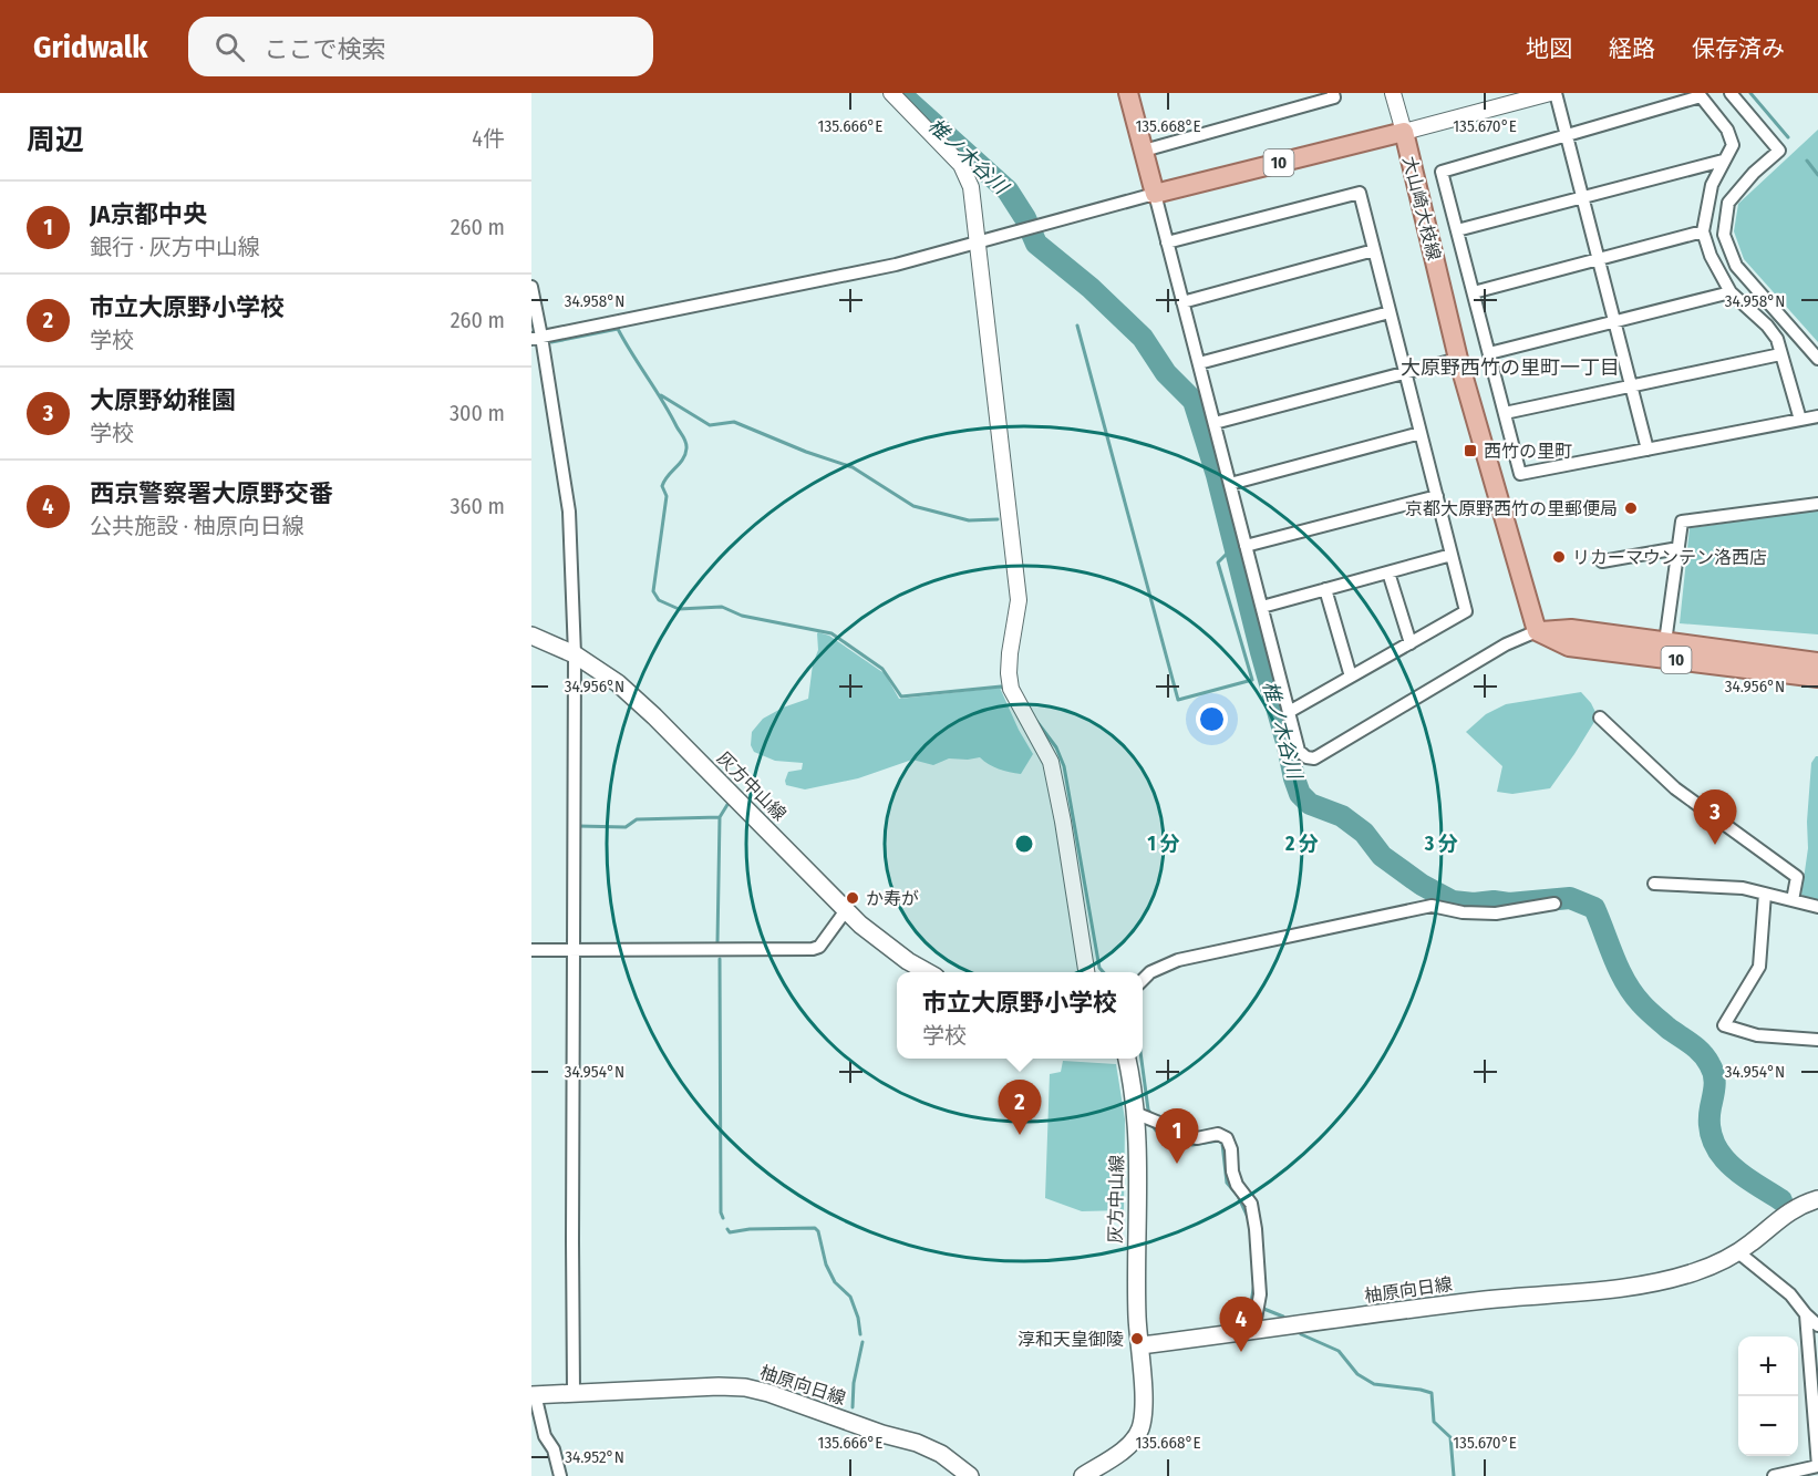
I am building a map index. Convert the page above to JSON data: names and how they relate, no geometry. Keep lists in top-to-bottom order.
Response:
{
  "streets": {
    "main road": [
      "10",
      "大山崎大枝線",
      "灰方中山線",
      "柚原向日線"
    ]
  },
  "crossings": [
    ["10", "大山崎大枝線"],
    ["灰方中山線", "柚原向日線"]
  ],
  "districts": ["大原野西竹の里町一丁目"],
  "water": ["椎ノ木谷川"],
  "places": {
    "transit": ["西竹の里町"],
    "other": [
      "京都大原野西竹の里郵便局",
      "リカーマウンテン洛西店",
      "か寿が",
      "淳和天皇御陵"
    ]
  },
  "page": {
    "header": "Gridwalk",
    "search": "ここで検索",
    "nav": ["地図", "経路", "保存済み"],
    "heading": ["周辺", "4件"],
    "list": [
      {
        "mark": "1",
        "name": "JA京都中央",
        "note": "銀行 · 灰方中山線",
        "value": "260 m"
      },
      {
        "mark": "2",
        "name": "市立大原野小学校",
        "note": "学校",
        "value": "260 m"
      },
      {
        "mark": "3",
        "name": "大原野幼稚園",
        "note": "学校",
        "value": "300 m"
      },
      {
        "mark": "4",
        "name": "西京警察署大原野交番",
        "note": "公共施設 · 柚原向日線",
        "value": "360 m"
      }
    ],
    "pins": [
      "3",
      "2",
      "1",
      "4"
    ],
    "popup": ["市立大原野小学校", "学校"],
    "map_buttons": ["+", "−"]
  },
  "coordinates": [
    "135.666°E",
    "135.668°E",
    "135.670°E",
    "34.958°N",
    "34.956°N",
    "34.954°N",
    "34.952°N"
  ],
  "rings": ["1 分", "2 分", "3 分"]
}
